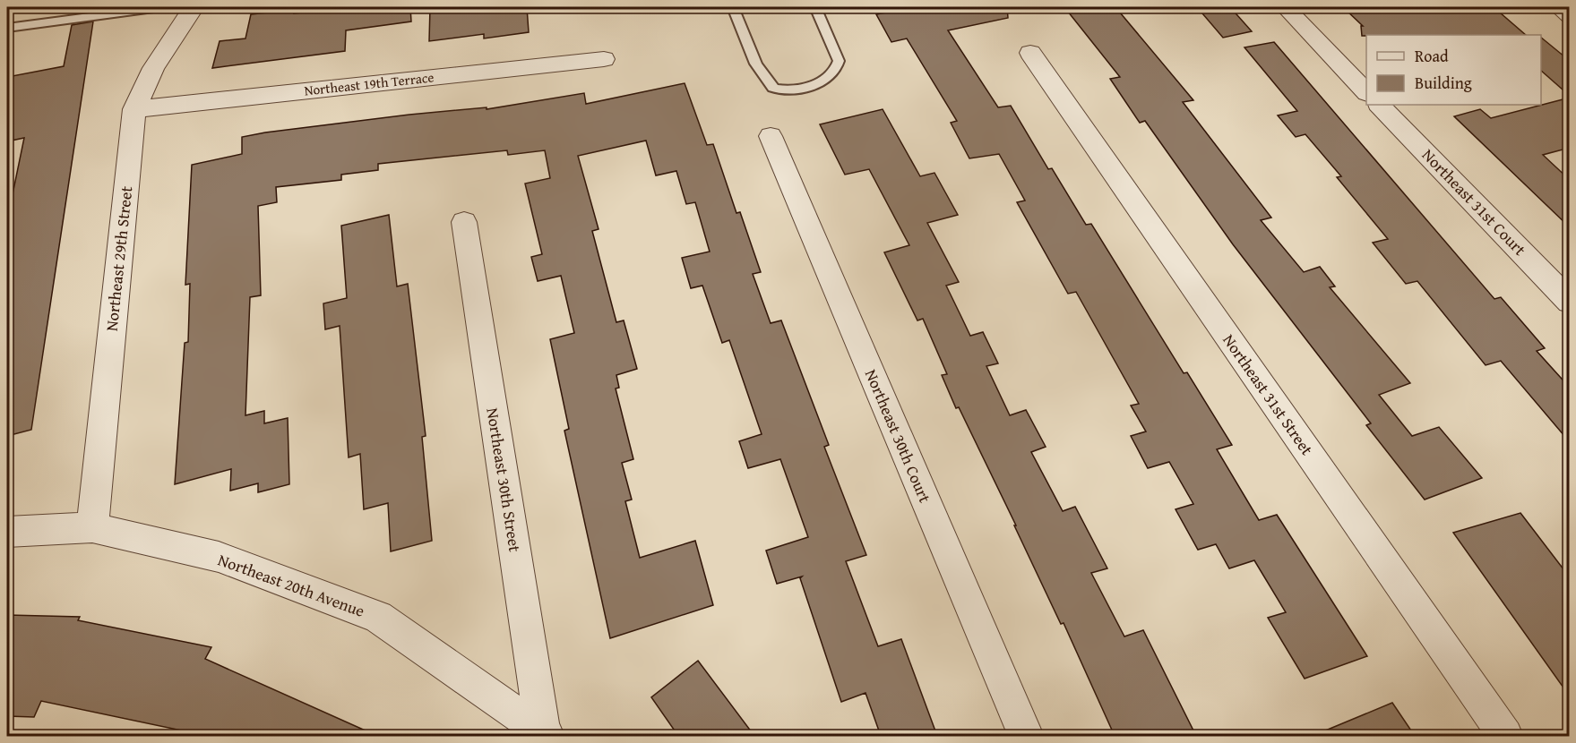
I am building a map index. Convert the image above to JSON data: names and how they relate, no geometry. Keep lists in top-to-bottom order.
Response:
{
  "streets": {
    "street": [
      "Northeast 19th Terrace",
      "Northeast 31st Court",
      "Northeast 29th Street",
      "Northeast 31st Street",
      "Northeast 30th Court",
      "Northeast 30th Street",
      "Northeast 20th Avenue"
    ]
  },
  "crossings": [
    ["Northeast 19th Terrace", "Northeast 29th Street"],
    ["Northeast 29th Street", "Northeast 20th Avenue"],
    ["Northeast 30th Street", "Northeast 20th Avenue"]
  ],
  "legend": ["Road", "Building"]
}
